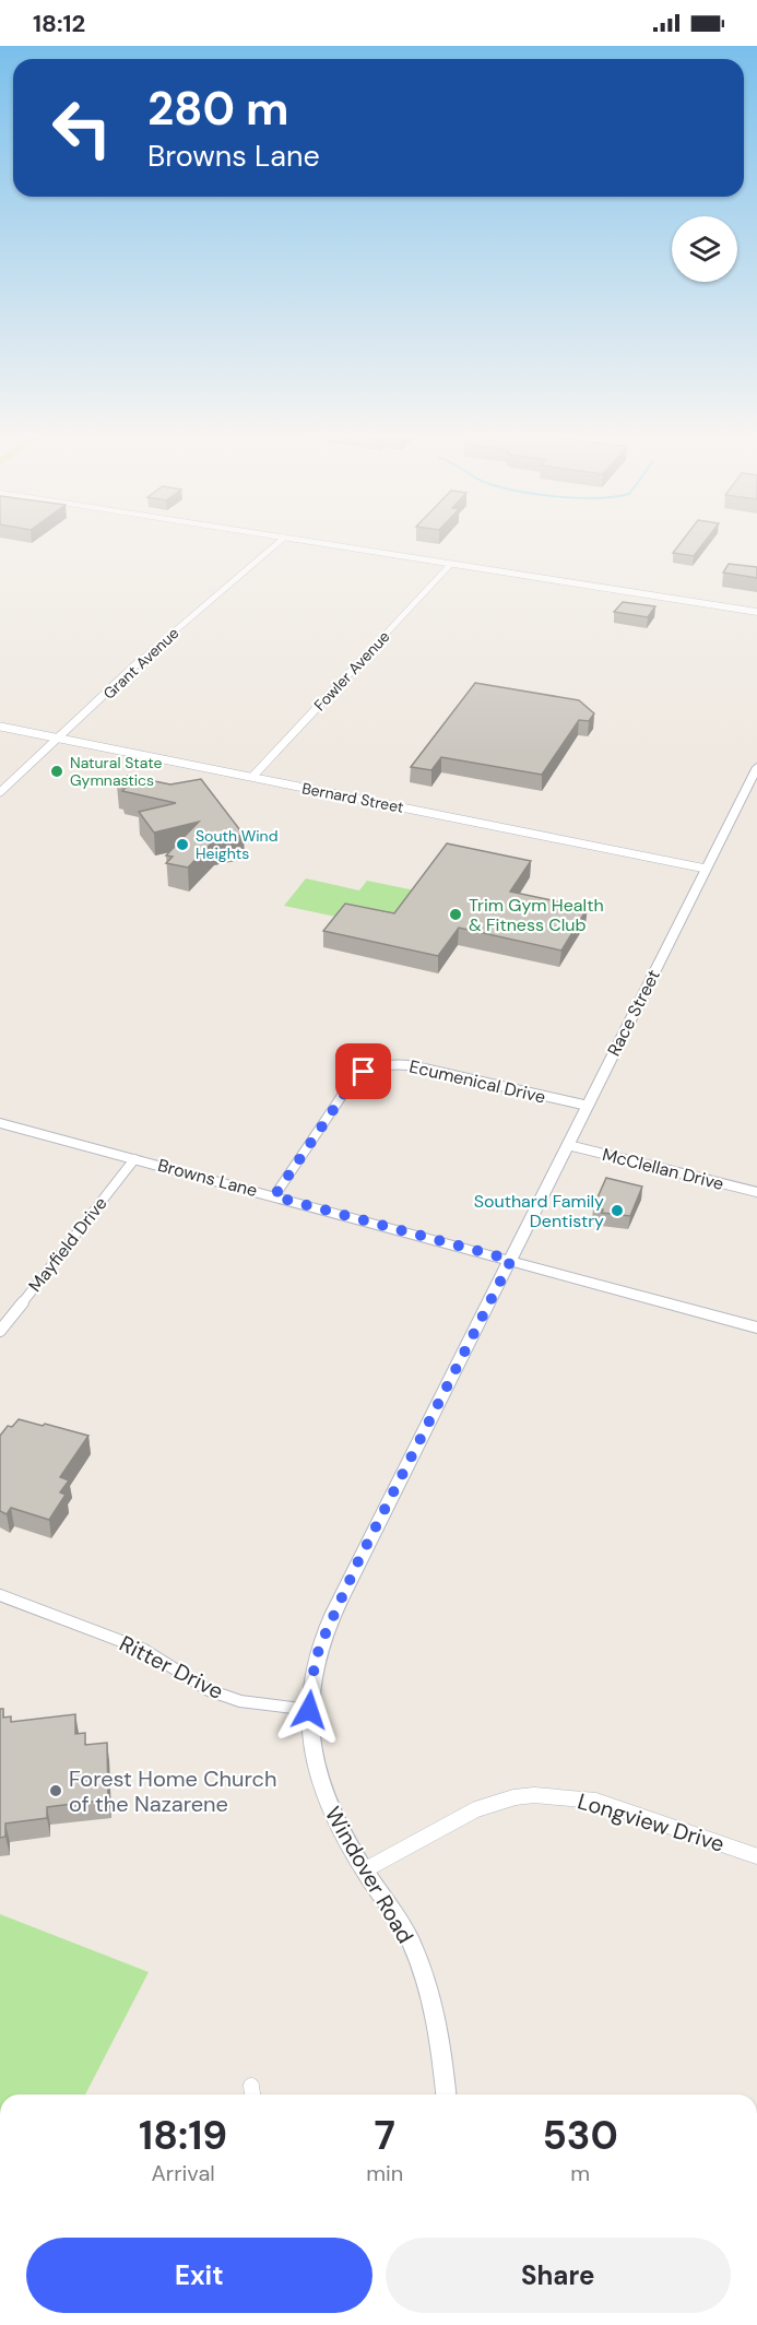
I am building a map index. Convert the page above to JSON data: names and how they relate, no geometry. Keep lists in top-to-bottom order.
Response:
{
  "streets": {
    "street": [
      "Grant Avenue",
      "Fowler Avenue",
      "Bernard Street",
      "Race Street",
      "Ecumenical Drive",
      "McClellan Drive",
      "Browns Lane",
      "Mayfield Drive",
      "Ritter Drive",
      "Longview Drive",
      "Windover Road"
    ]
  },
  "crossings": [
    ["Grant Avenue", "Bernard Street"],
    ["Fowler Avenue", "Bernard Street"],
    ["Bernard Street", "Race Street"],
    ["Race Street", "Ecumenical Drive"],
    ["Race Street", "McClellan Drive"],
    ["Race Street", "Browns Lane"],
    ["Race Street", "Windover Road"],
    ["Ecumenical Drive", "Browns Lane"],
    ["Browns Lane", "Mayfield Drive"],
    ["Browns Lane", "Windover Road"],
    ["Ritter Drive", "Windover Road"],
    ["Longview Drive", "Windover Road"]
  ],
  "places": [
    "Natural State Gymnastics",
    "South Wind Heights",
    "Trim Gym Health & Fitness Club",
    "Southard Family Dentistry",
    "Forest Home Church of the Nazarene"
  ],
  "page": {
    "status": "18:12",
    "turn": ["280 m", "Browns Lane"],
    "eta": [
      "18:19",
      "Arrival",
      "7",
      "min",
      "530",
      "m"
    ],
    "buttons": ["Exit", "Share"]
  }
}
